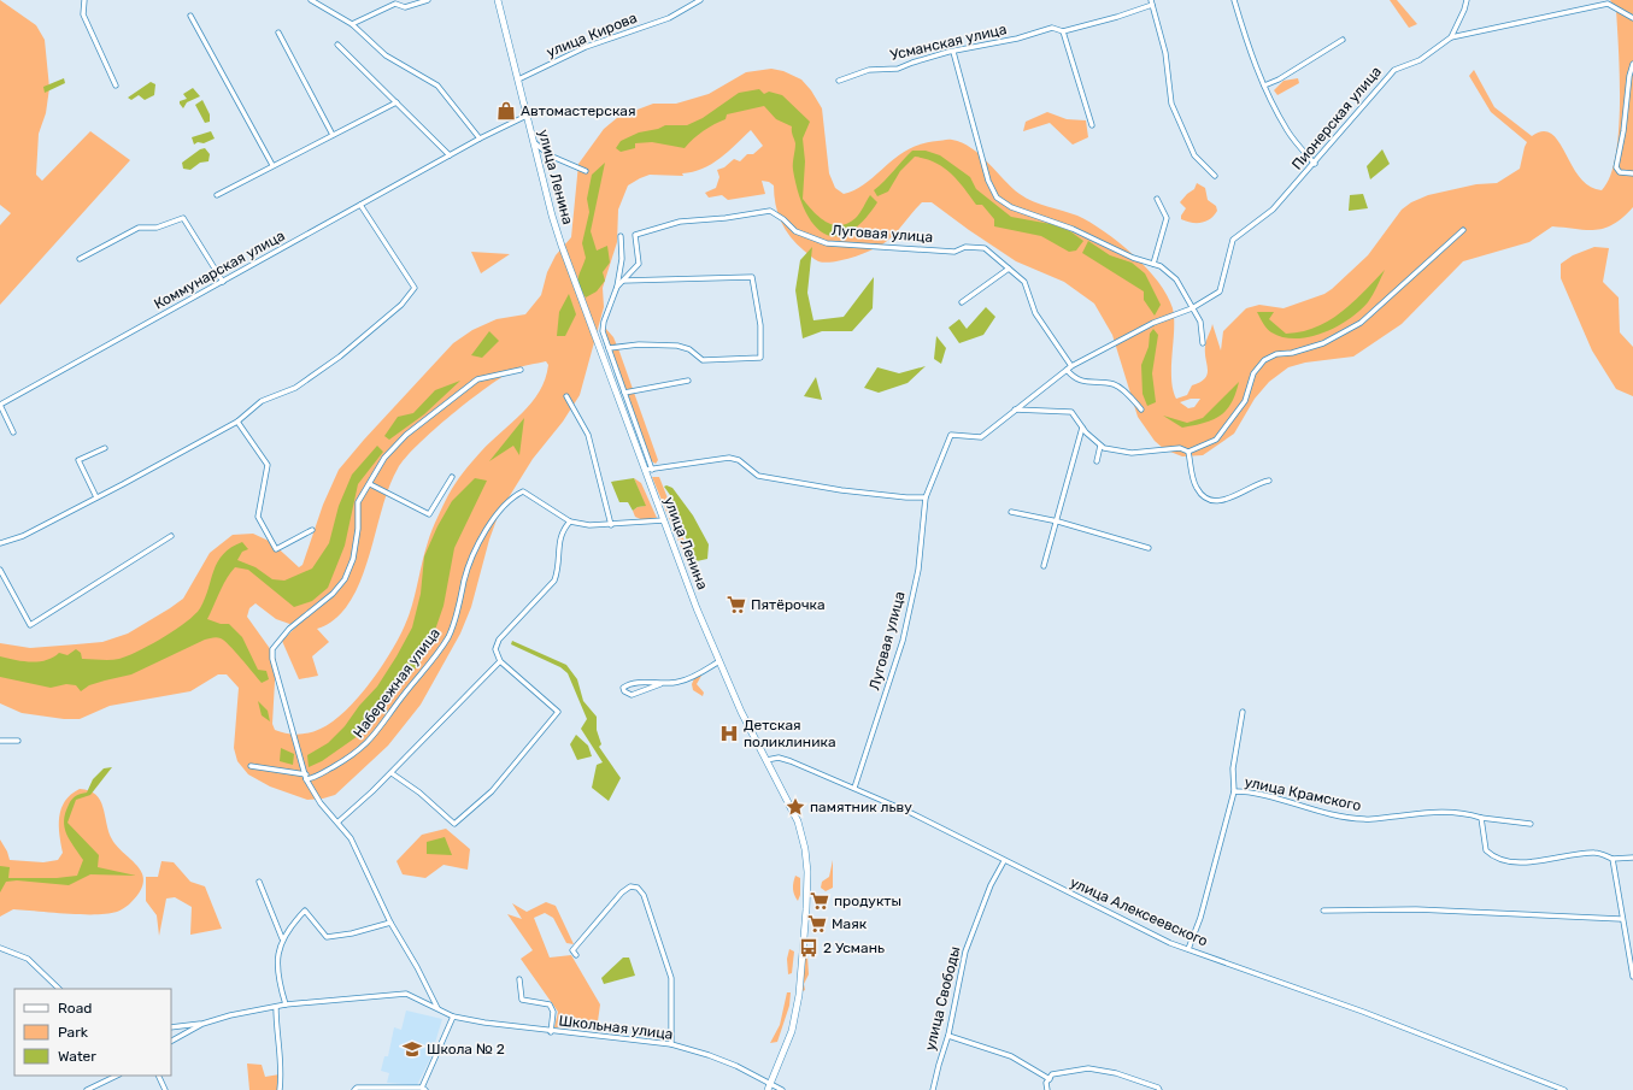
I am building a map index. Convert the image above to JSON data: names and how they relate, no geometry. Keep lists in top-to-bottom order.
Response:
{
  "streets": {
    "main road": ["улица Ленина"],
    "street": [
      "улица Кирова",
      "Усманская улица",
      "Пионерская улица",
      "Луговая улица",
      "Коммунарская улица",
      "Набережная улица",
      "улица Крамского",
      "улица Алексеевского",
      "улица Свободы",
      "Школьная улица"
    ]
  },
  "crossings": [
    ["улица Кирова", "улица Ленина"],
    ["Пионерская улица", "Луговая улица"],
    ["улица Ленина", "Луговая улица"],
    ["улица Ленина", "Коммунарская улица"],
    ["улица Ленина", "Набережная улица"],
    ["улица Ленина", "улица Алексеевского"],
    ["улица Ленина", "Школьная улица"],
    ["Луговая улица", "улица Алексеевского"],
    ["улица Крамского", "улица Алексеевского"],
    ["улица Алексеевского", "улица Свободы"]
  ],
  "places": {
    "shop": ["Автомастерская"],
    "supermarket": ["Пятёрочка", "продукты", "Маяк"],
    "hospital": ["Детская поликлиника"],
    "place": ["памятник льву"],
    "bus stop": ["2 Усмань"],
    "school or university": ["Школа № 2"]
  },
  "legend": ["Road", "Park", "Water"]
}
